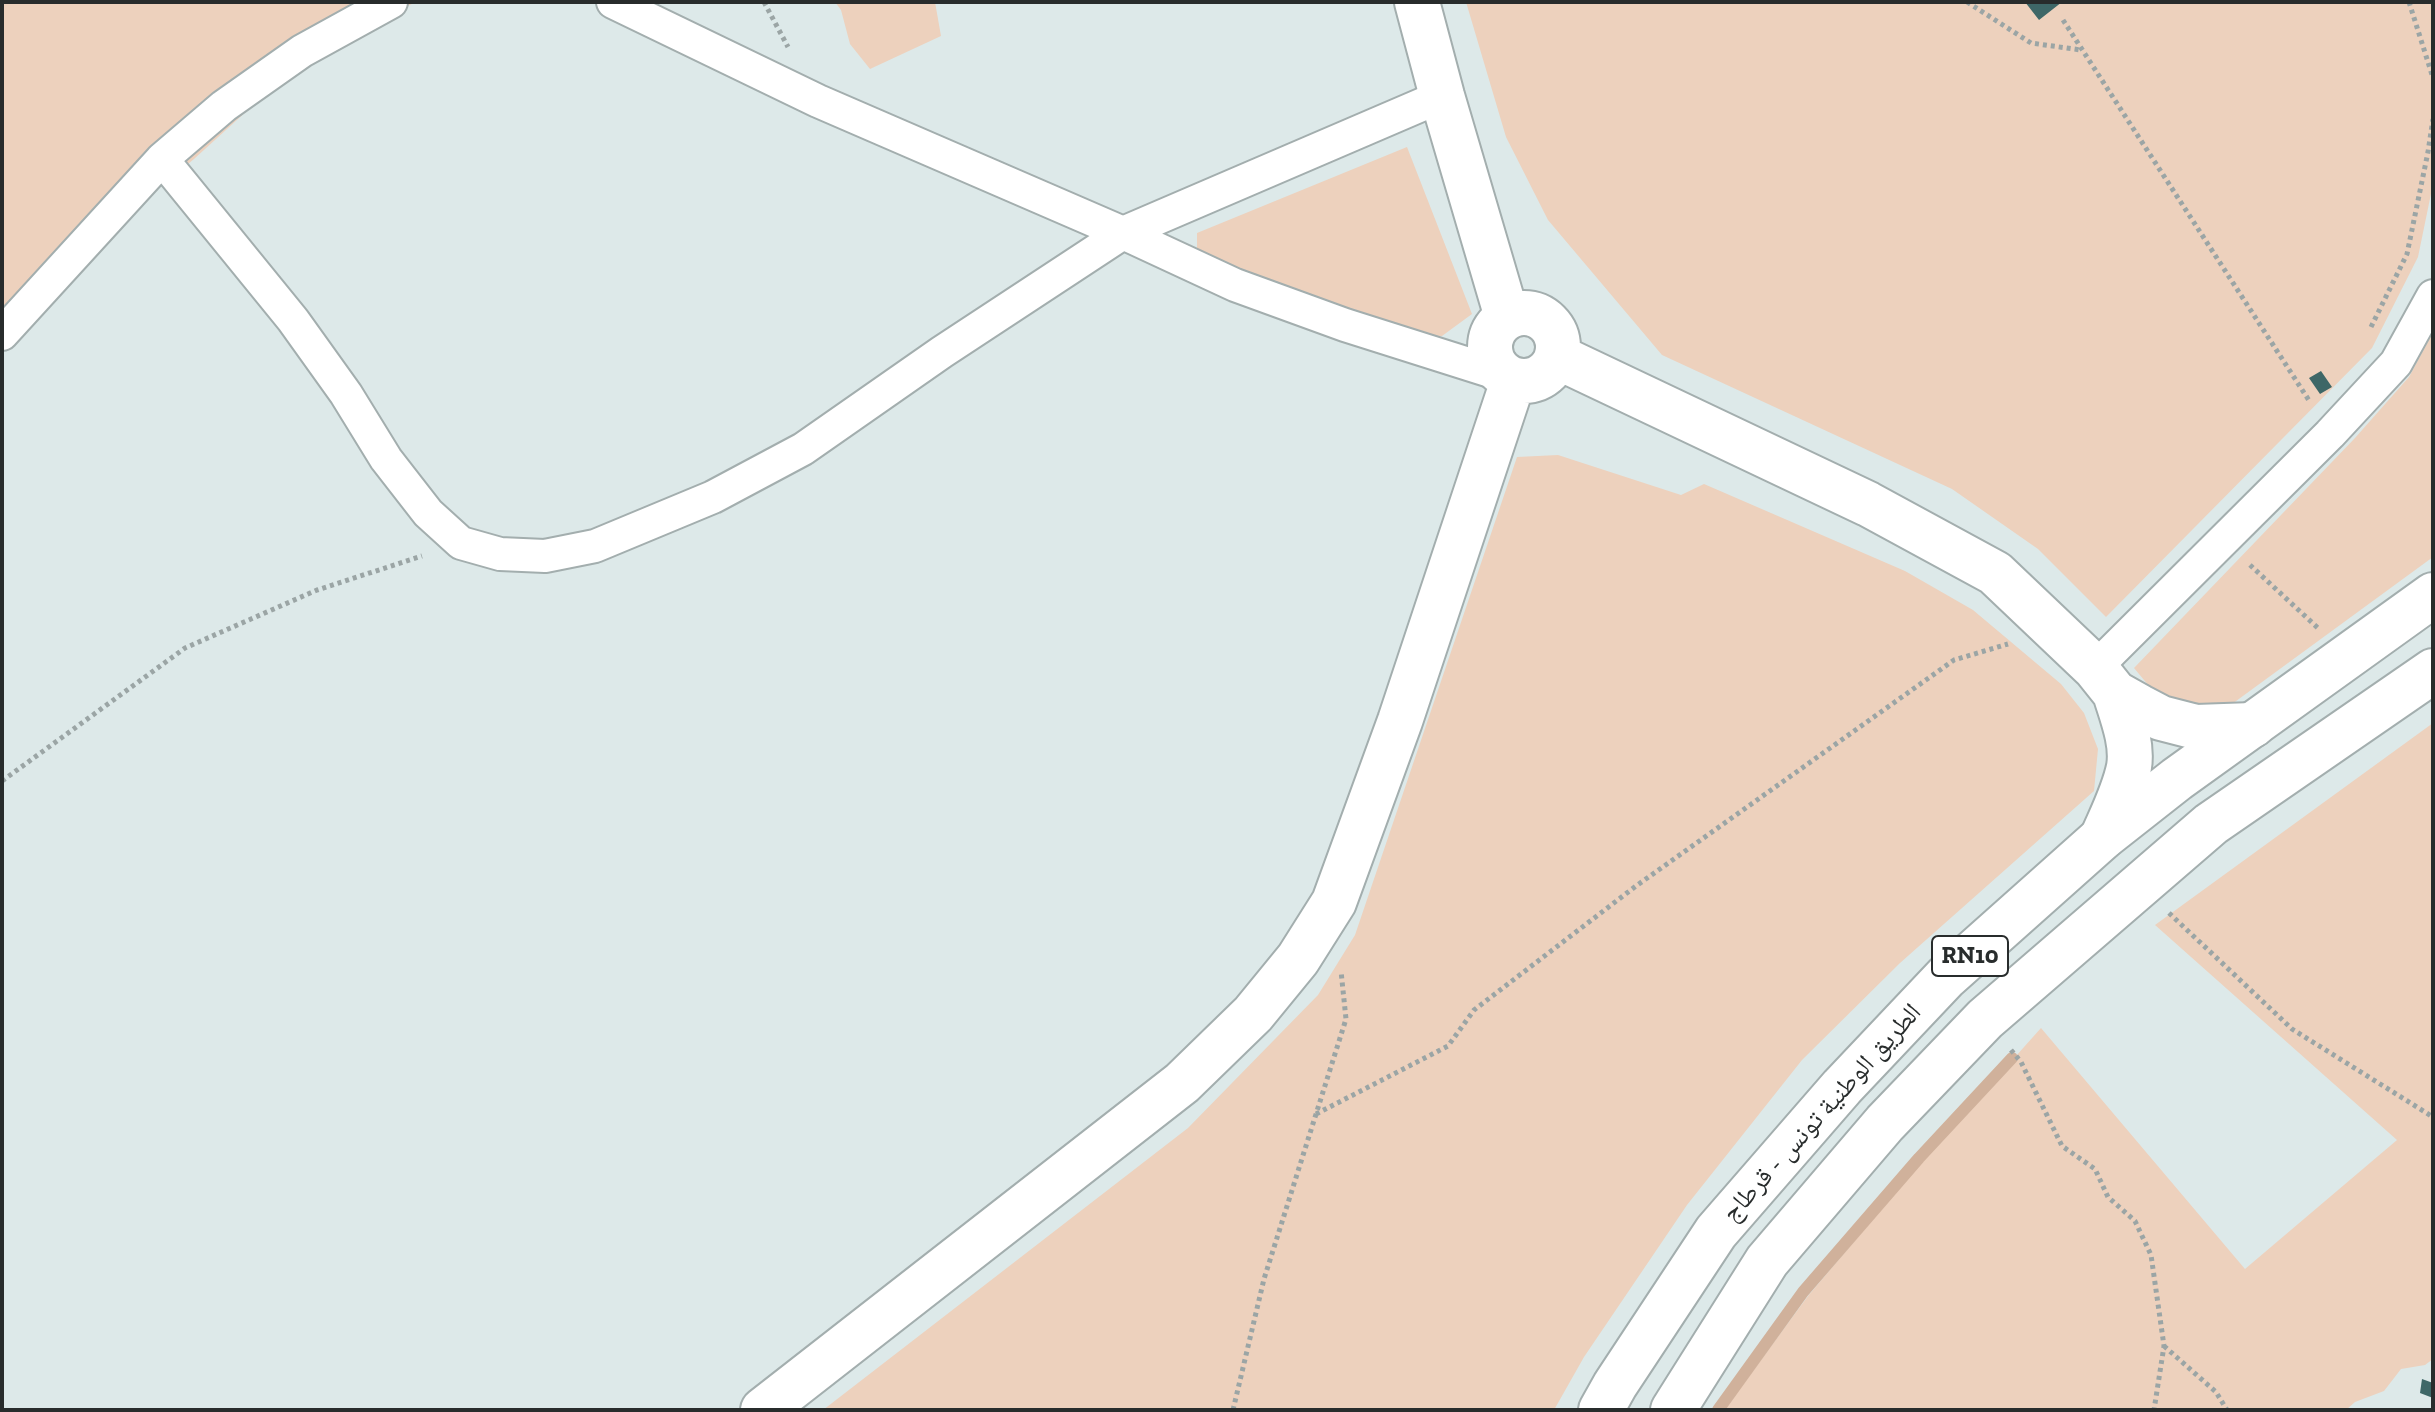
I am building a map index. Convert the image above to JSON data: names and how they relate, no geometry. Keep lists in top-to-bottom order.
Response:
{
  "streets": {
    "main road": ["RN10", "الطريق الوطنية تونس - قرطاج"]
  }
}
